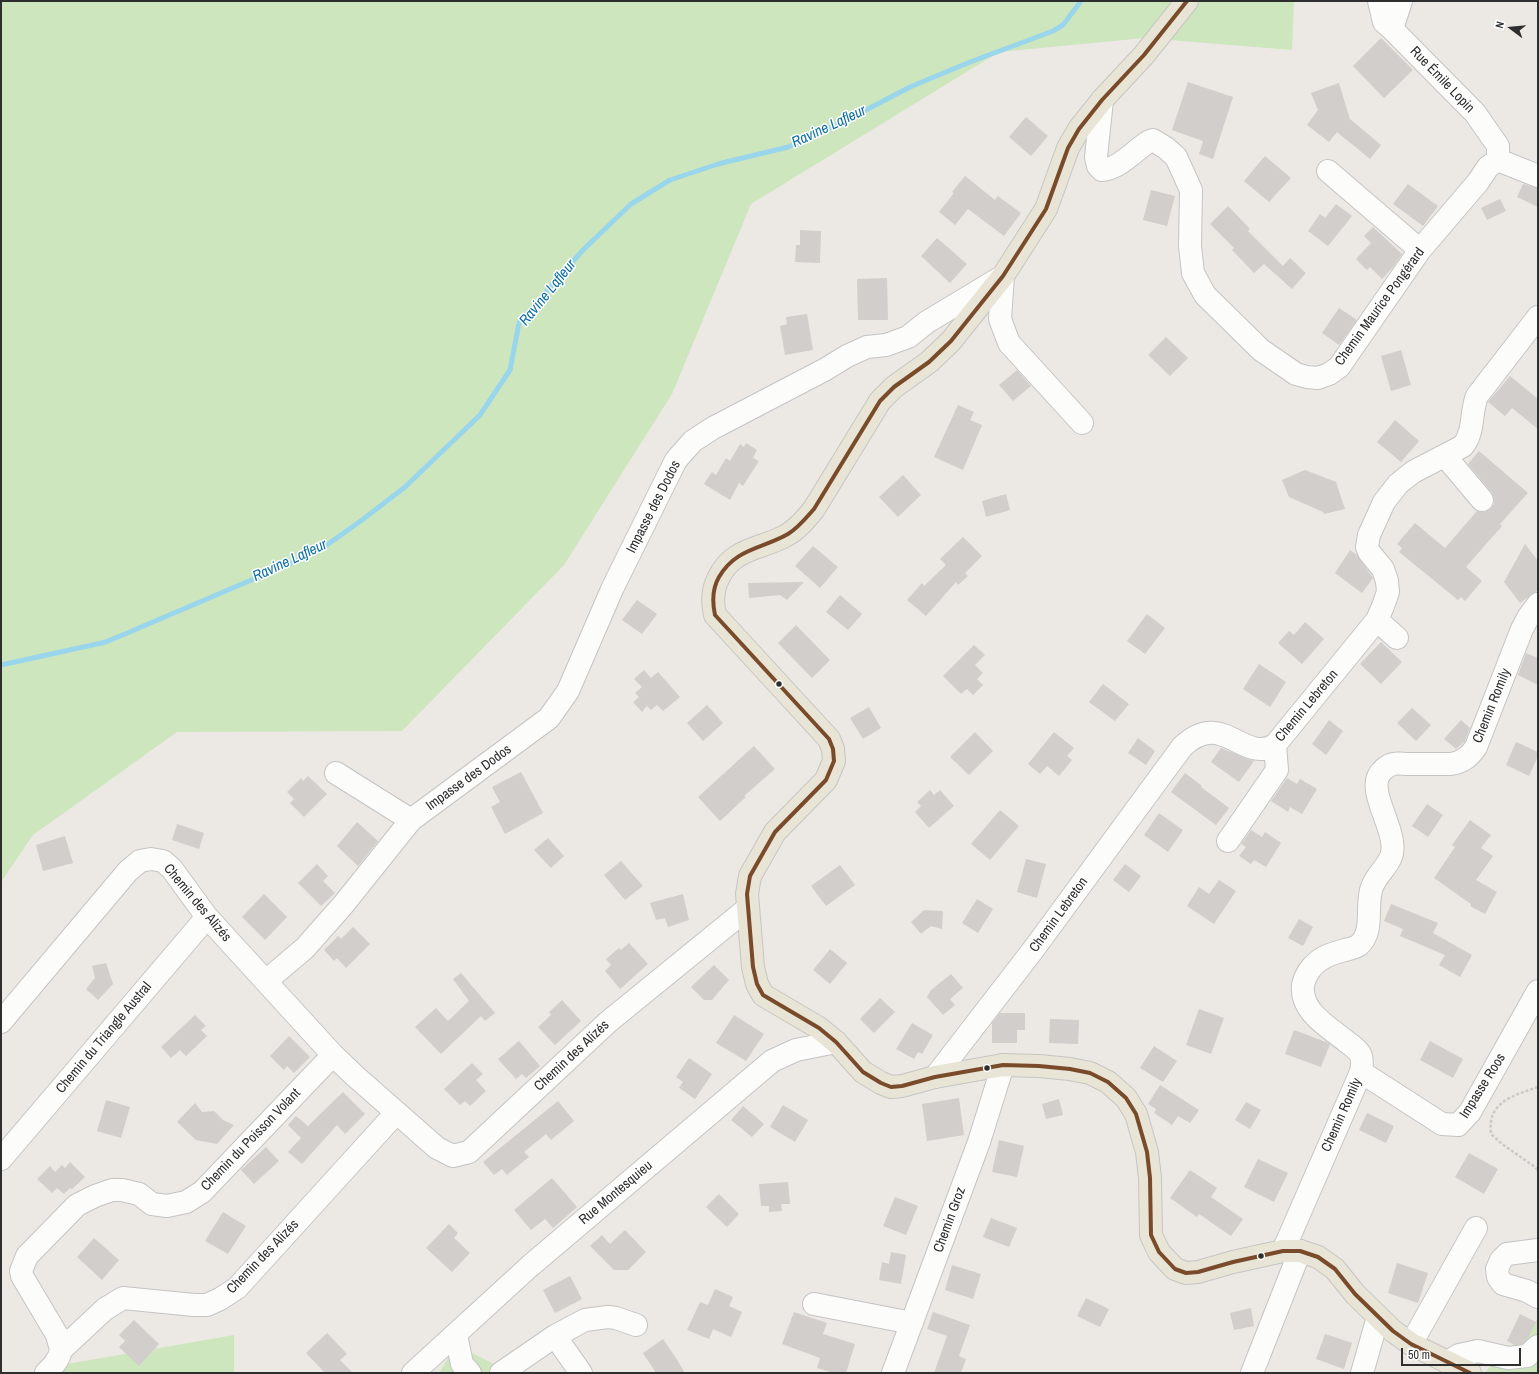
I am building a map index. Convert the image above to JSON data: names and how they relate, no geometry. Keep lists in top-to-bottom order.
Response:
{
  "streets": {
    "street": [
      "Rue Émile Lopin",
      "Chemin Maurice Pongérard",
      "Impasse des Dodos",
      "Chemin Lebreton",
      "Chemin Romily",
      "Chemin des Alizés",
      "Chemin du Triangle Austral",
      "Impasse Roos",
      "Chemin du Poisson Volant",
      "Rue Montesquieu",
      "Chemin Groz"
    ]
  },
  "crossings": [
    ["Rue Émile Lopin", "Chemin Maurice Pongérard"],
    ["Impasse des Dodos", "Chemin des Alizés"],
    ["Chemin Romily", "Impasse Roos"],
    ["Chemin des Alizés", "Chemin du Triangle Austral"],
    ["Chemin des Alizés", "Chemin du Poisson Volant"]
  ],
  "water": ["Ravine Lafleur"],
  "scale_bar": "50 m",
  "north": "left"
}
